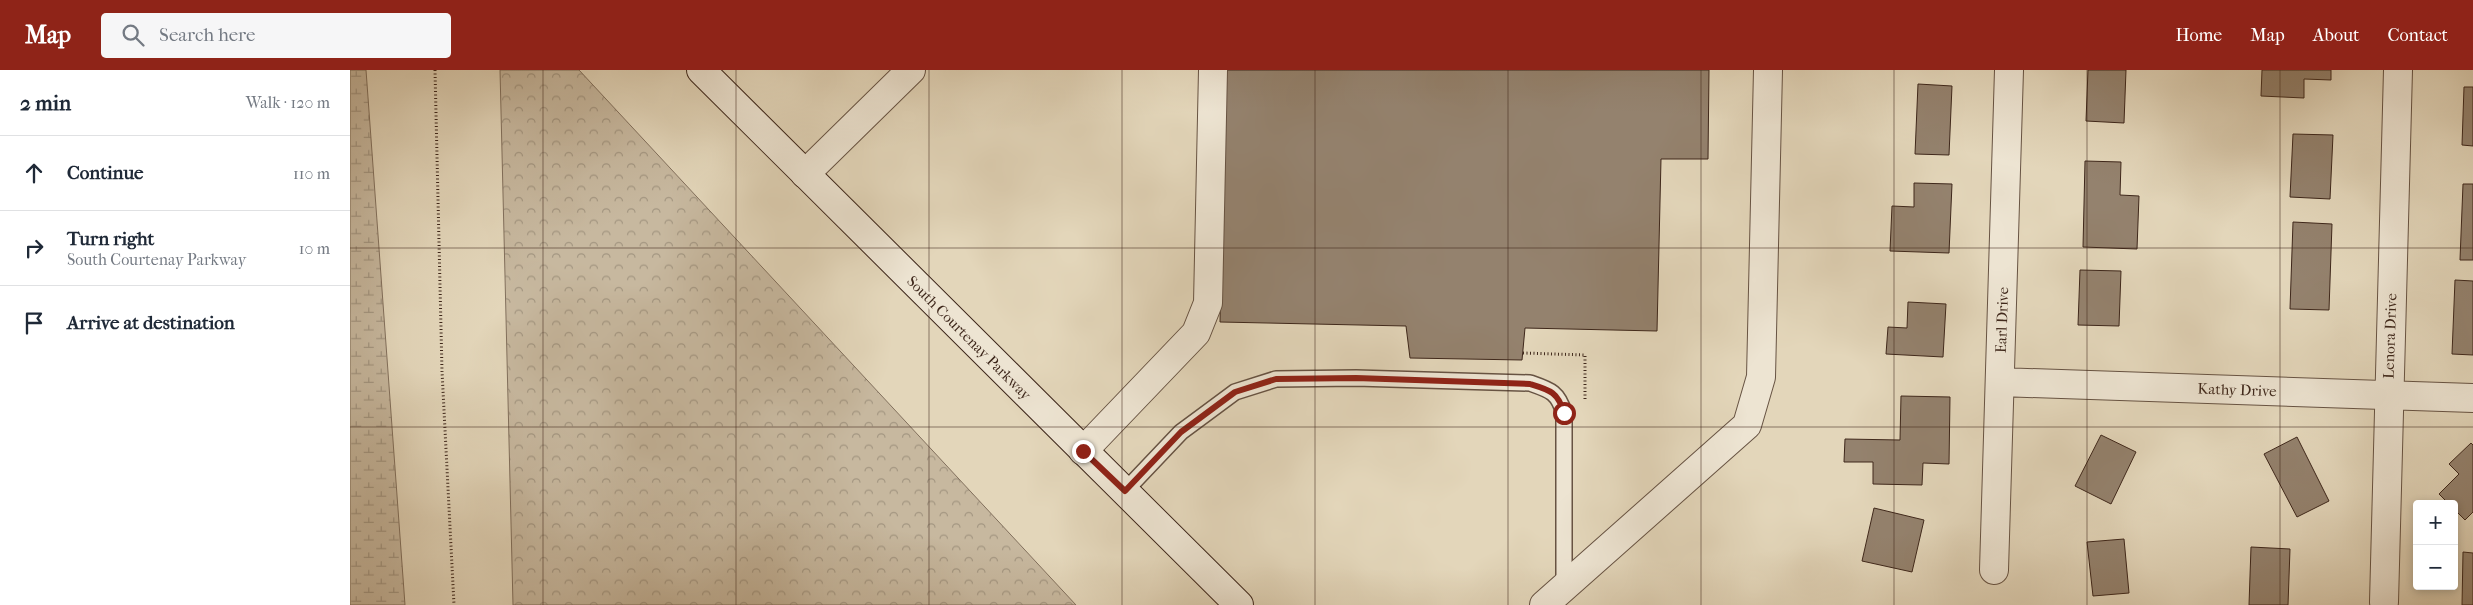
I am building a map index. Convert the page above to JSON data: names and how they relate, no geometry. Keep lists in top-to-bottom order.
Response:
{
  "streets": {
    "street": [
      "Earl Drive",
      "Lenora Drive",
      "South Courtenay Parkway",
      "Kathy Drive"
    ]
  },
  "crossings": [
    ["Earl Drive", "Kathy Drive"],
    ["Lenora Drive", "Kathy Drive"]
  ],
  "page": {
    "header": "Map",
    "search": "Search here",
    "nav": [
      "Home",
      "Map",
      "About",
      "Contact"
    ],
    "heading": ["2 min", "Walk · 120 m"],
    "list": [
      ["Continue", "110 m"],
      ["Turn right", "South Courtenay Parkway", "10 m"],
      "Arrive at destination"
    ],
    "map_buttons": ["+", "−"]
  }
}
